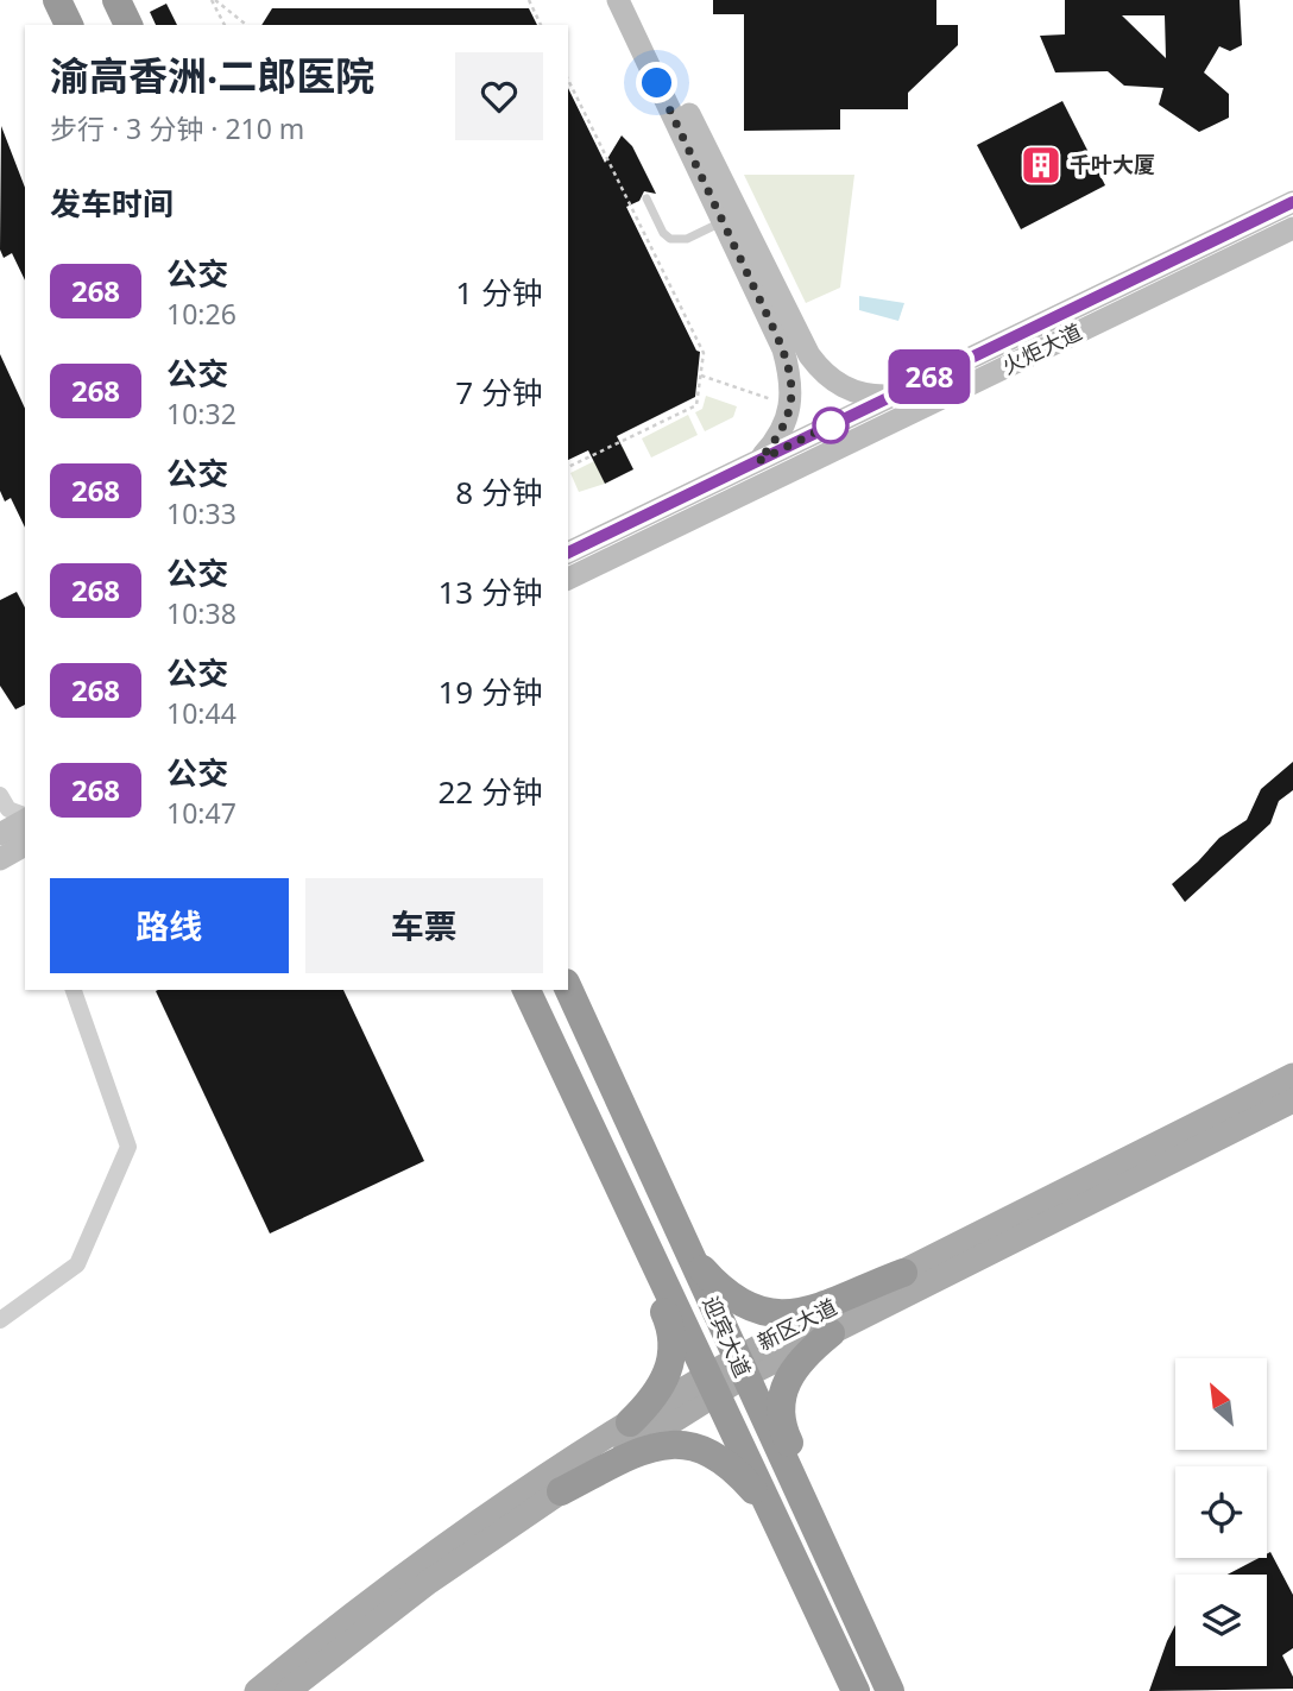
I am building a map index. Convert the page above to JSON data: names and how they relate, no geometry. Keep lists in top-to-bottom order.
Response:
{
  "streets": {
    "highway": ["迎宾大道"],
    "main road": ["火炬大道", "新区大道"]
  },
  "crossings": [
    ["新区大道", "迎宾大道"]
  ],
  "places": {
    "building": ["千叶大厦"]
  },
  "lines": ["bus line 268"],
  "north": "top left",
  "page": {
    "on_map": "268",
    "heading": [
      ["渝高香洲‧二郎医院", "步行 · 3 分钟 · 210 m"],
      "发车时间"
    ],
    "list": [
      {
        "mark": "268",
        "name": "公交",
        "note": "10:26",
        "value": "1 分钟"
      },
      {
        "mark": "268",
        "name": "公交",
        "note": "10:32",
        "value": "7 分钟"
      },
      {
        "mark": "268",
        "name": "公交",
        "note": "10:33",
        "value": "8 分钟"
      },
      {
        "mark": "268",
        "name": "公交",
        "note": "10:38",
        "value": "13 分钟"
      },
      {
        "mark": "268",
        "name": "公交",
        "note": "10:44",
        "value": "19 分钟"
      },
      {
        "mark": "268",
        "name": "公交",
        "note": "10:47",
        "value": "22 分钟"
      }
    ],
    "buttons": ["路线", "车票"]
  }
}
